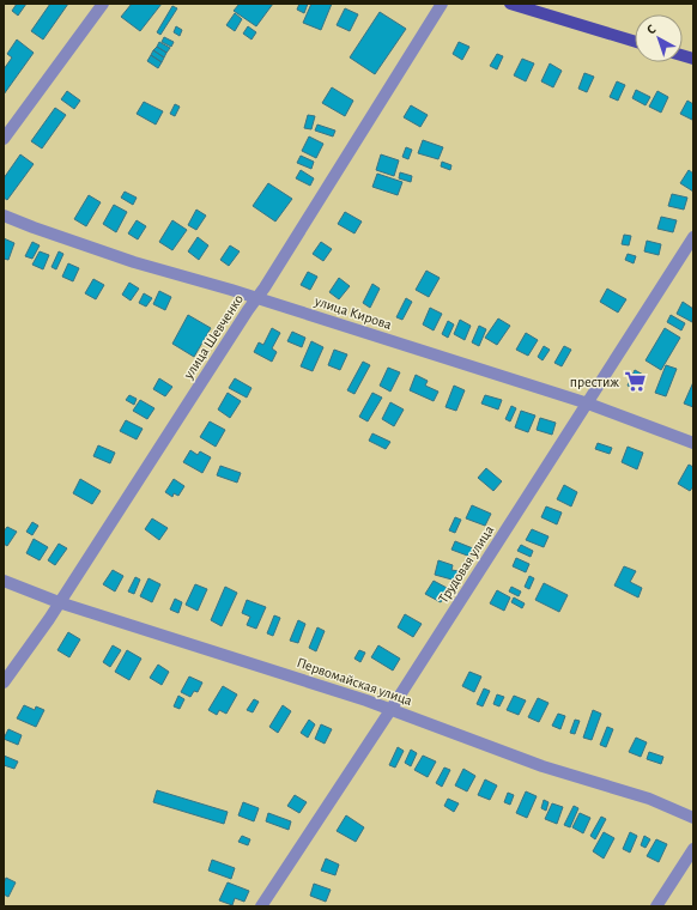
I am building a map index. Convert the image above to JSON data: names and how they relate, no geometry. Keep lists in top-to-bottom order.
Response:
{
  "streets": {
    "street": [
      "улица Кирова",
      "улица Шевченко",
      "Трудовая улица",
      "Первомайская улица"
    ]
  },
  "crossings": [
    ["улица Кирова", "улица Шевченко"],
    ["улица Кирова", "Трудовая улица"],
    ["улица Шевченко", "Первомайская улица"],
    ["Трудовая улица", "Первомайская улица"]
  ],
  "places": {
    "supermarket": ["престиж"]
  },
  "north": "top left"
}
